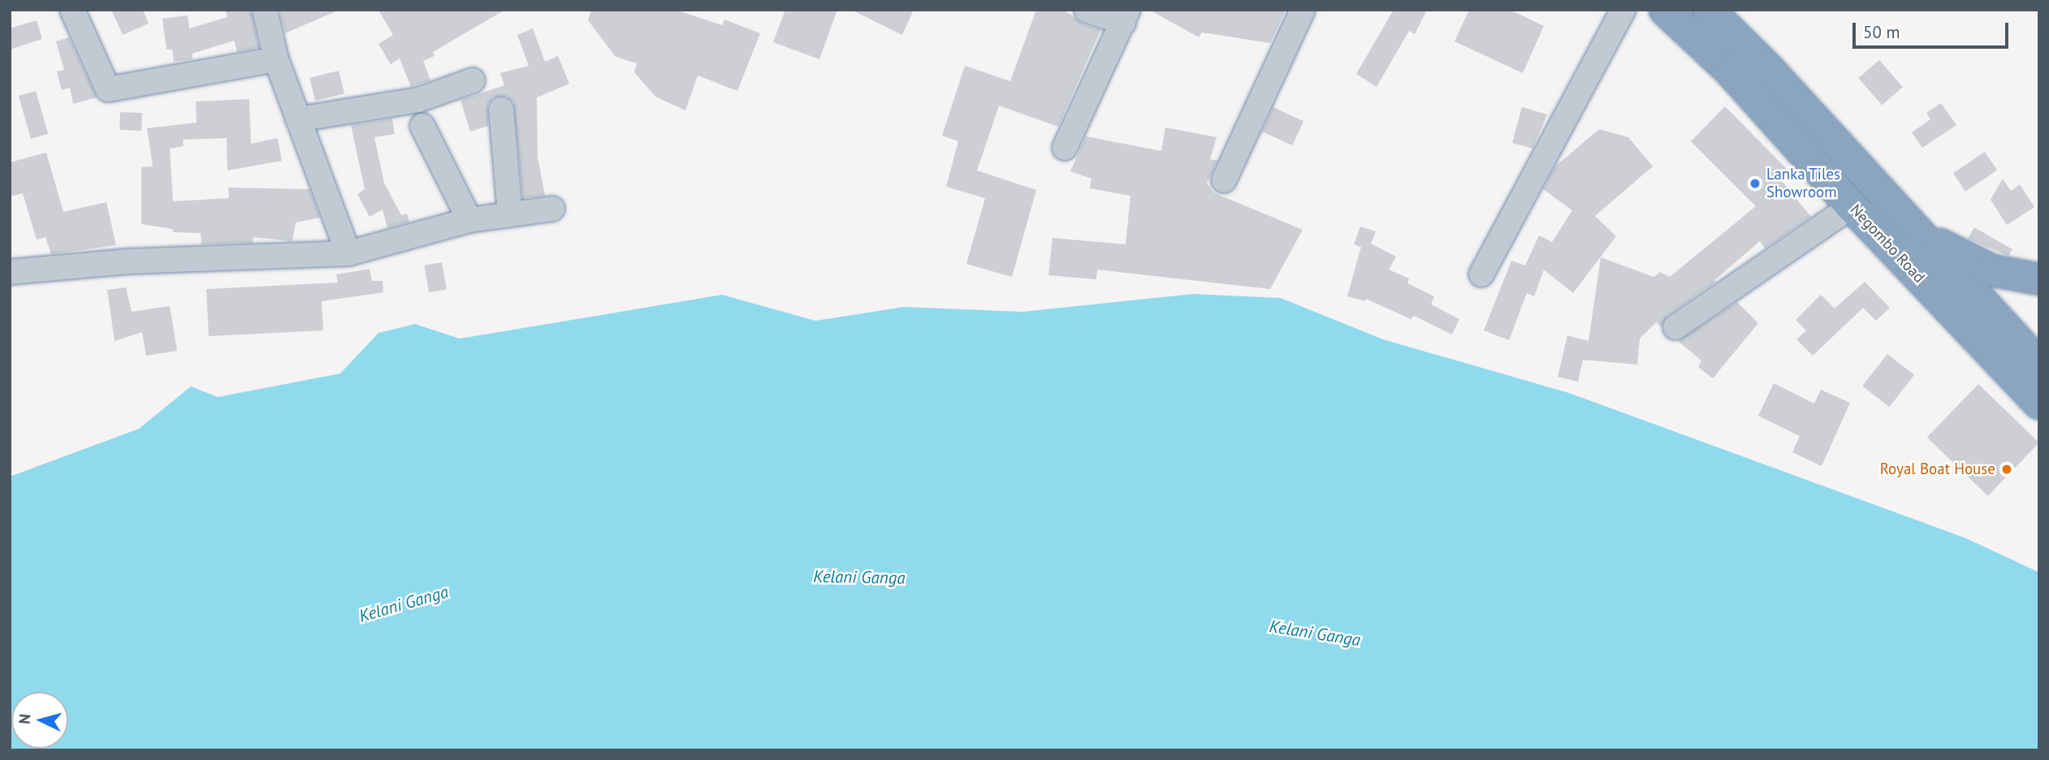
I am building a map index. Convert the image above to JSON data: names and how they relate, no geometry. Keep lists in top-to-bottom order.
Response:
{
  "streets": {
    "highway": ["Negombo Road"]
  },
  "water": ["Kelani Ganga"],
  "places": ["Lanka Tiles Showroom", "Royal Boat House"],
  "scale_bar": "50 m",
  "north": "left"
}
